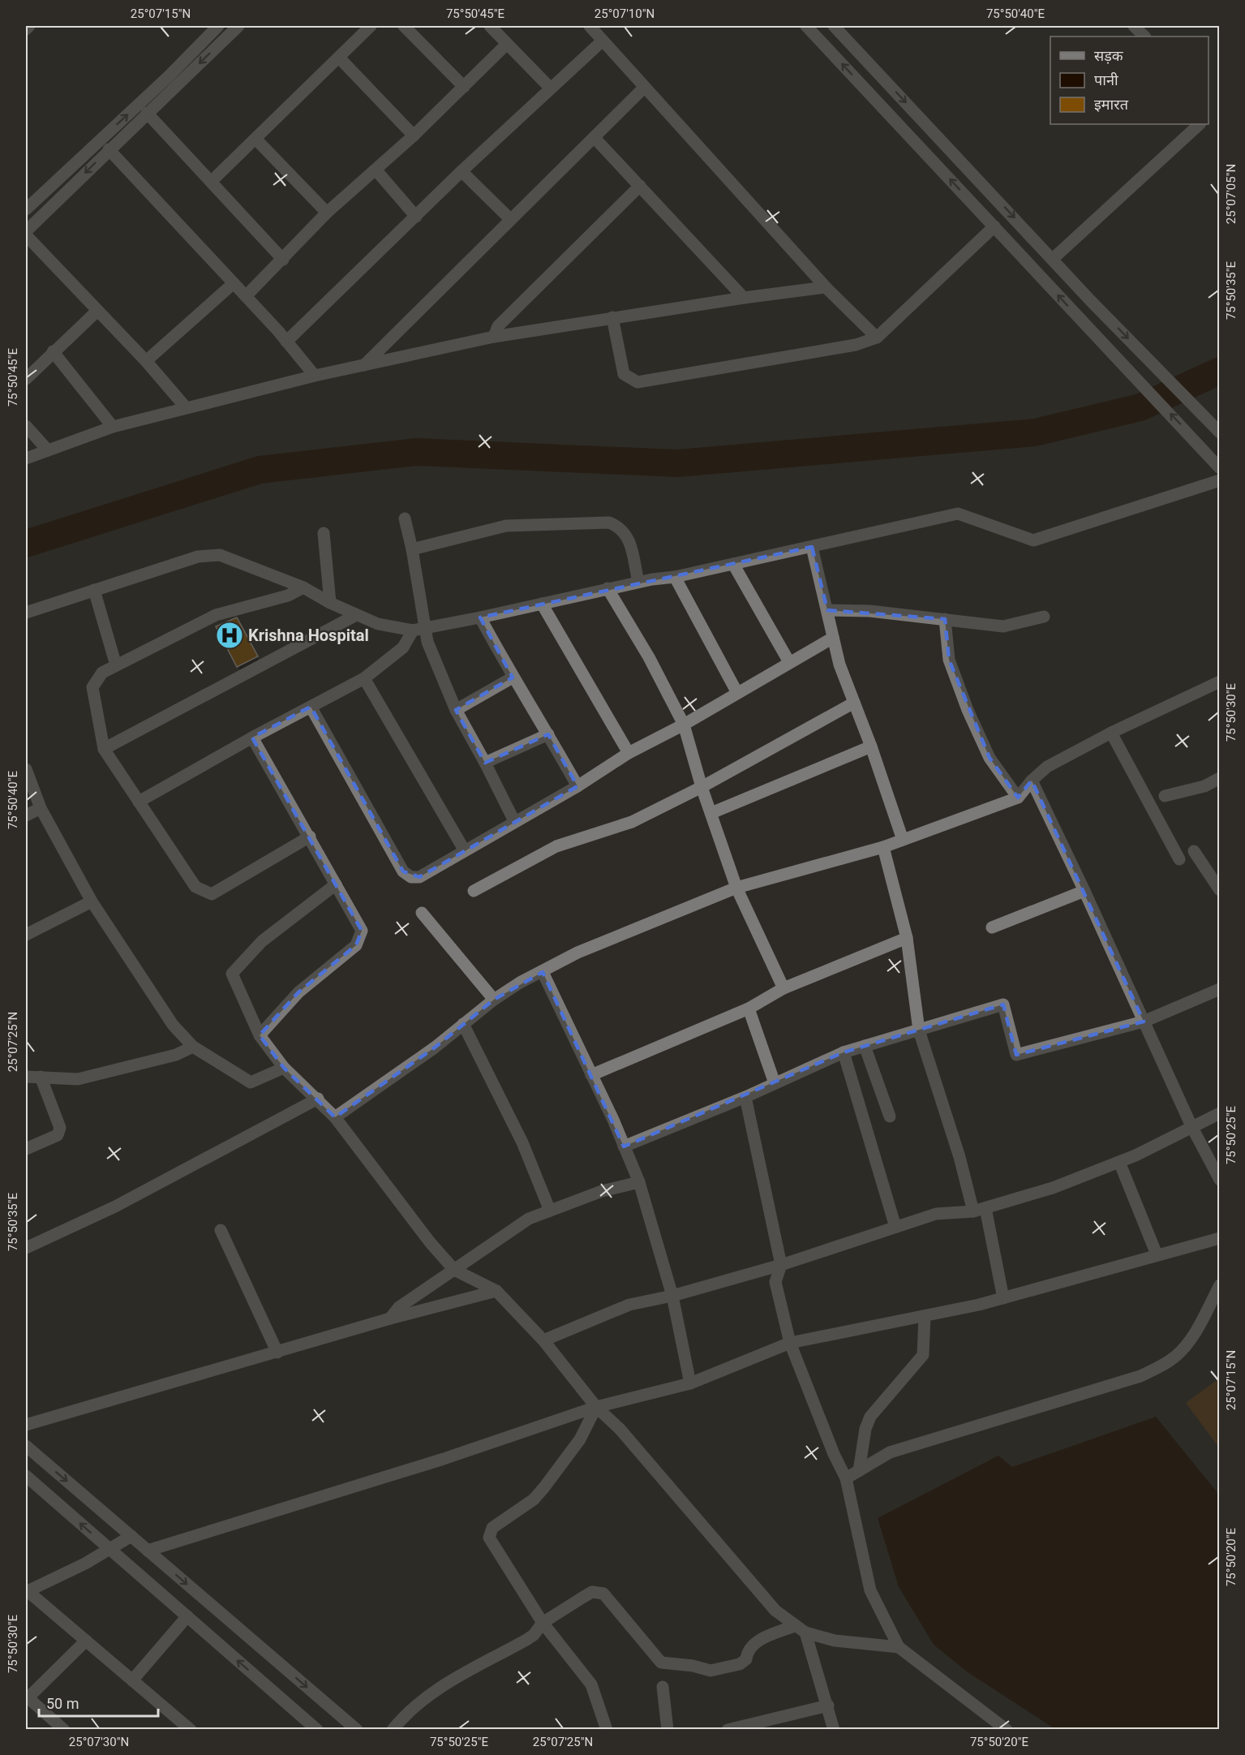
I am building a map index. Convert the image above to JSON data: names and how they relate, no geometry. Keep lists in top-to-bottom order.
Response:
{
  "places": {
    "hospital": ["Krishna Hospital"]
  },
  "legend": ["सड़क", "पानी", "इमारत"],
  "scale_bar": "50 m",
  "coordinates": [
    "25°07'15\"N",
    "75°50'45\"E",
    "25°07'10\"N",
    "75°50'40\"E",
    "25°07'05\"N",
    "75°50'35\"E",
    "75°50'30\"E",
    "25°07'25\"N",
    "75°50'25\"E",
    "75°50'20\"E",
    "25°07'30\"N"
  ]
}
